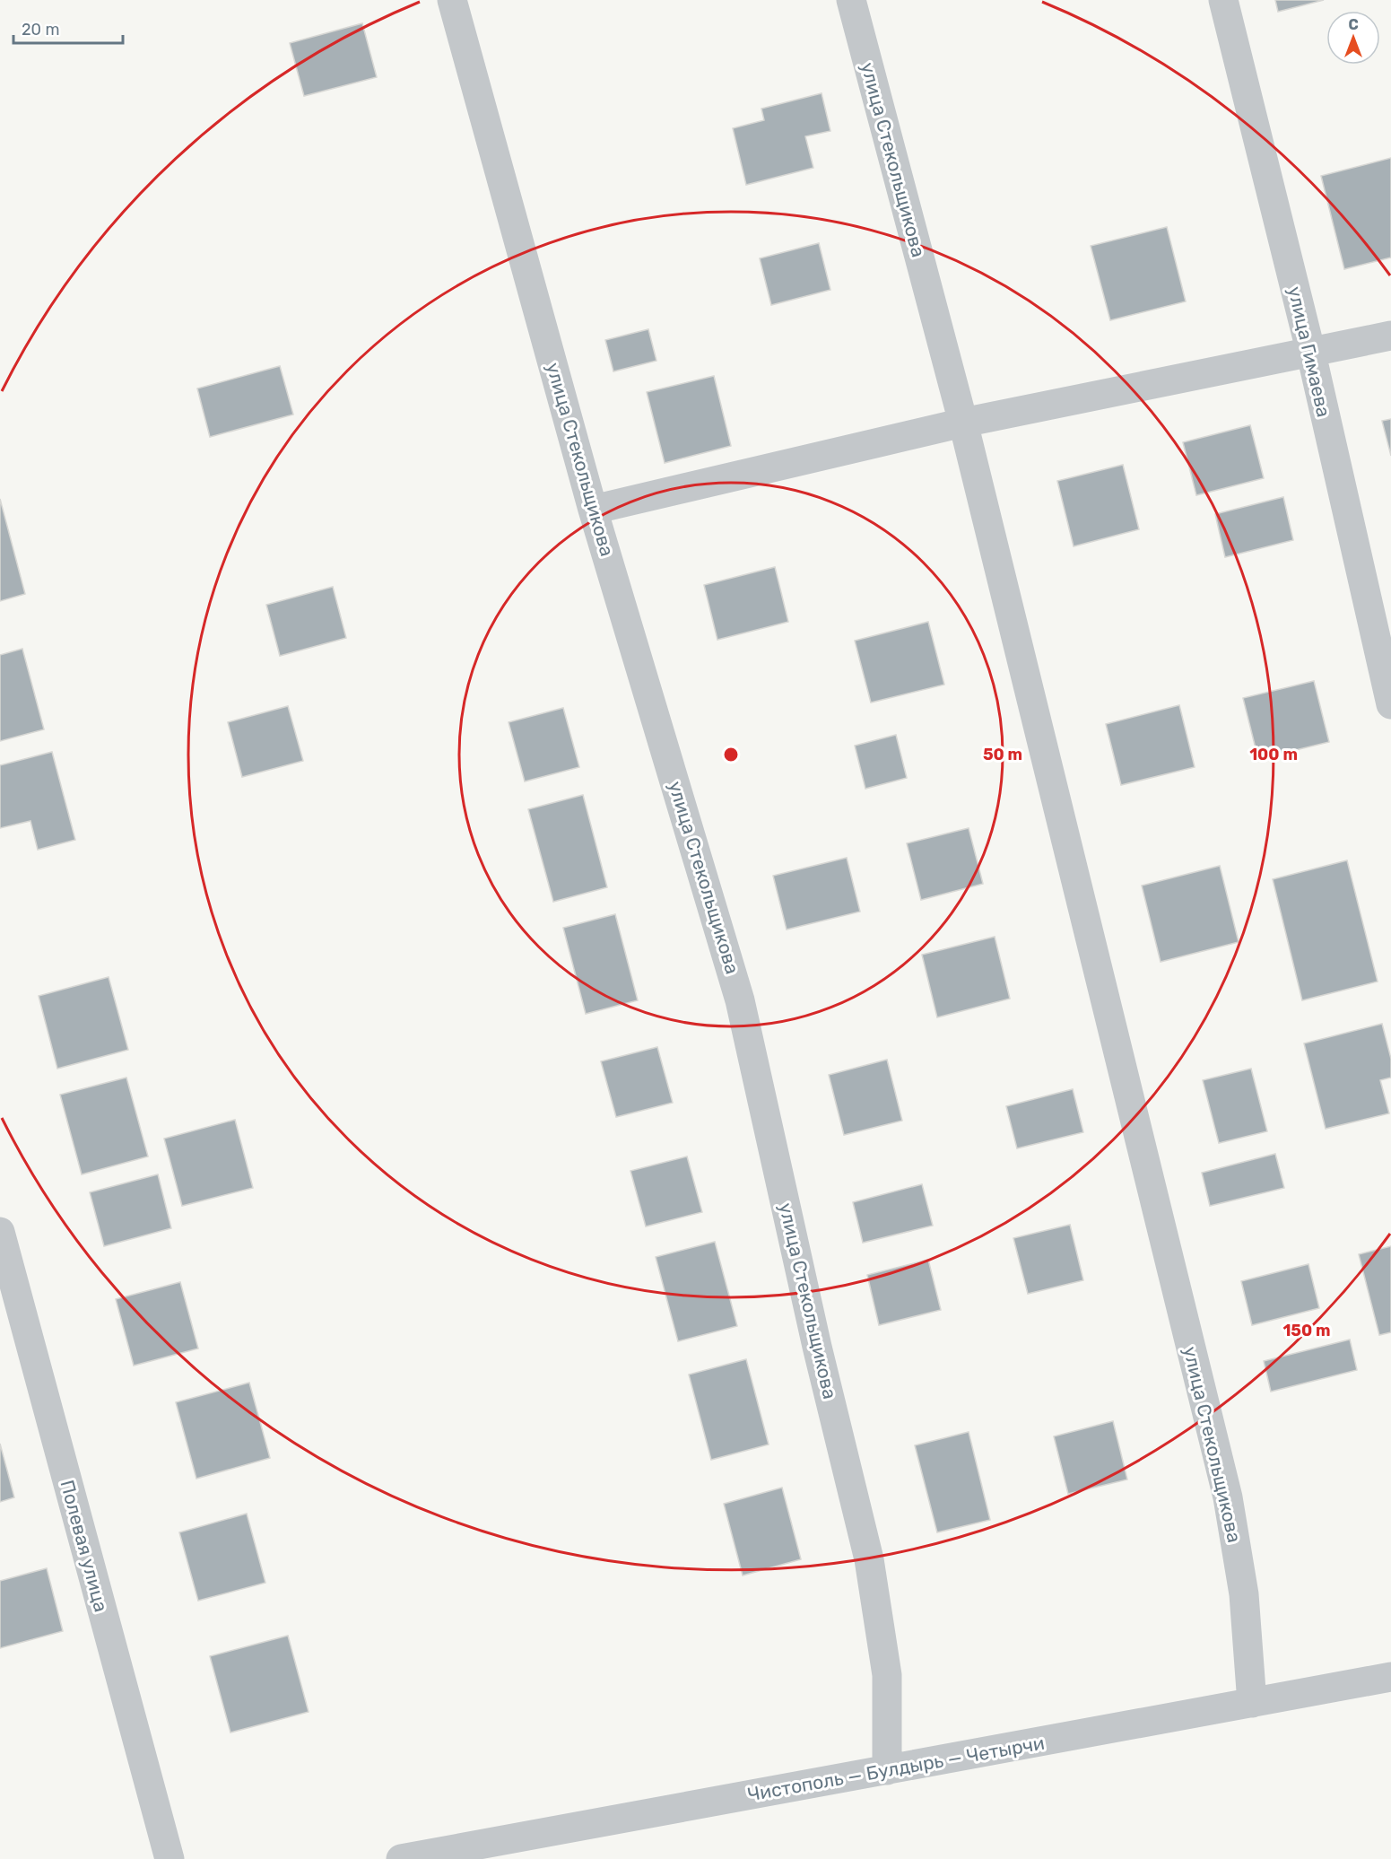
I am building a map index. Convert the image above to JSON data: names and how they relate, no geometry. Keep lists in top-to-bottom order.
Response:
{
  "streets": {
    "street": [
      "улица Стекольщикова",
      "улица Гимаева",
      "Полевая улица",
      "Чистополь — Булдырь — Четырчи"
    ]
  },
  "crossings": [
    ["улица Стекольщикова", "Чистополь — Булдырь — Четырчи"]
  ],
  "scale_bar": "20 m",
  "north": "top",
  "rings": ["50 m", "100 m", "150 m"]
}
